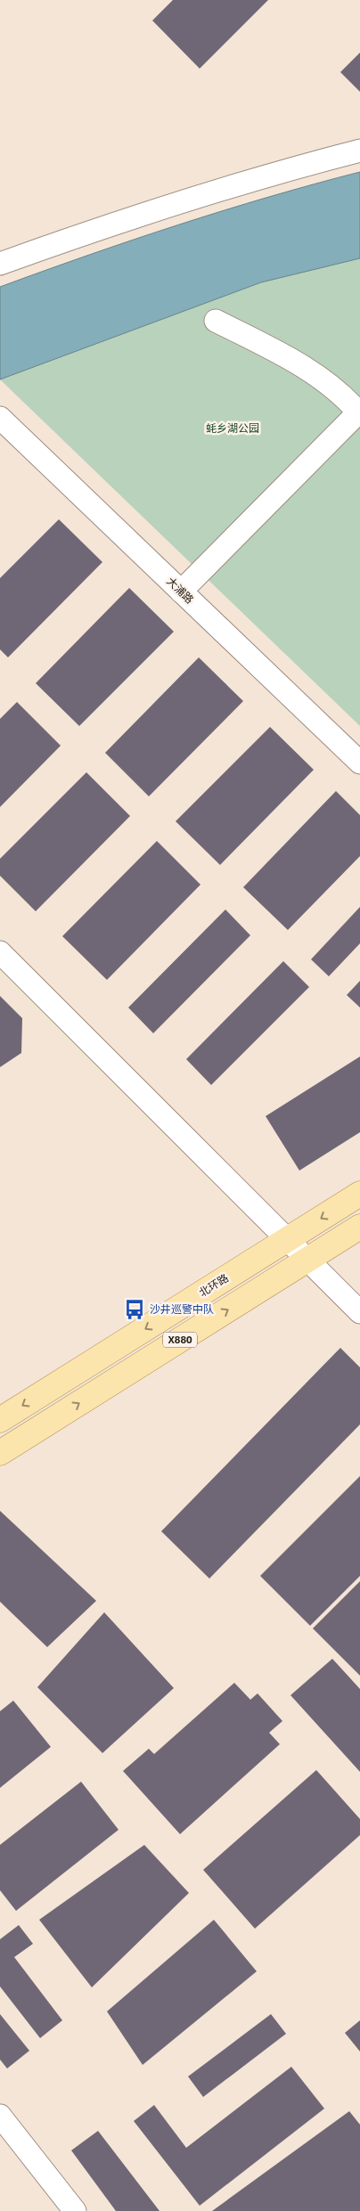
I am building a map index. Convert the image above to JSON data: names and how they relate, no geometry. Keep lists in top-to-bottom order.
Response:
{
  "streets": {
    "main road": ["北环路", "X880"],
    "street": ["大浦路"]
  },
  "parks": ["蚝乡湖公园"],
  "places": {
    "bus stop": ["沙井巡警中队"]
  }
}
